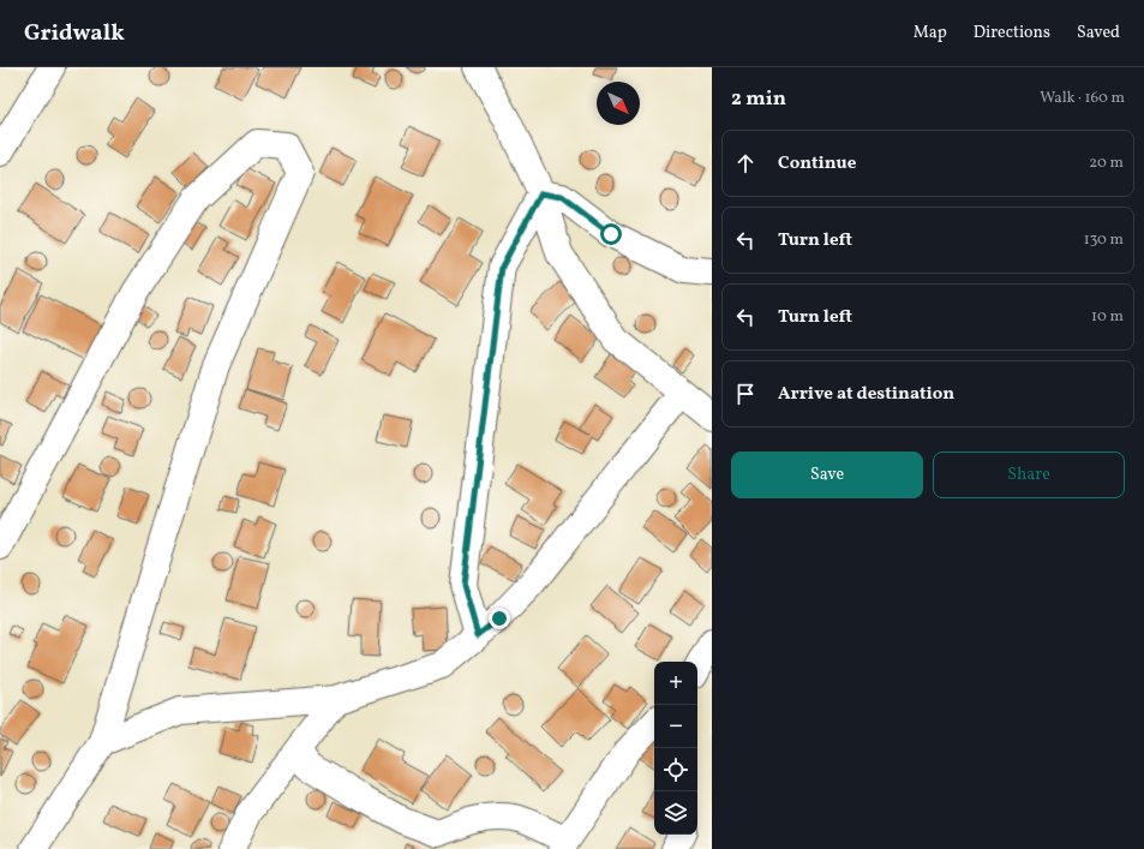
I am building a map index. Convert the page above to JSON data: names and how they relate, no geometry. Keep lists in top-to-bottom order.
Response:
{
  "north": "bottom right",
  "page": {
    "header": "Gridwalk",
    "nav": ["Map", "Directions", "Saved"],
    "heading": ["2 min", "Walk · 160 m"],
    "list": [
      ["Continue", "20 m"],
      ["Turn left", "130 m"],
      ["Turn left", "10 m"],
      "Arrive at destination"
    ],
    "buttons": ["Save", "Share"],
    "map_buttons": ["+", "−"]
  }
}
